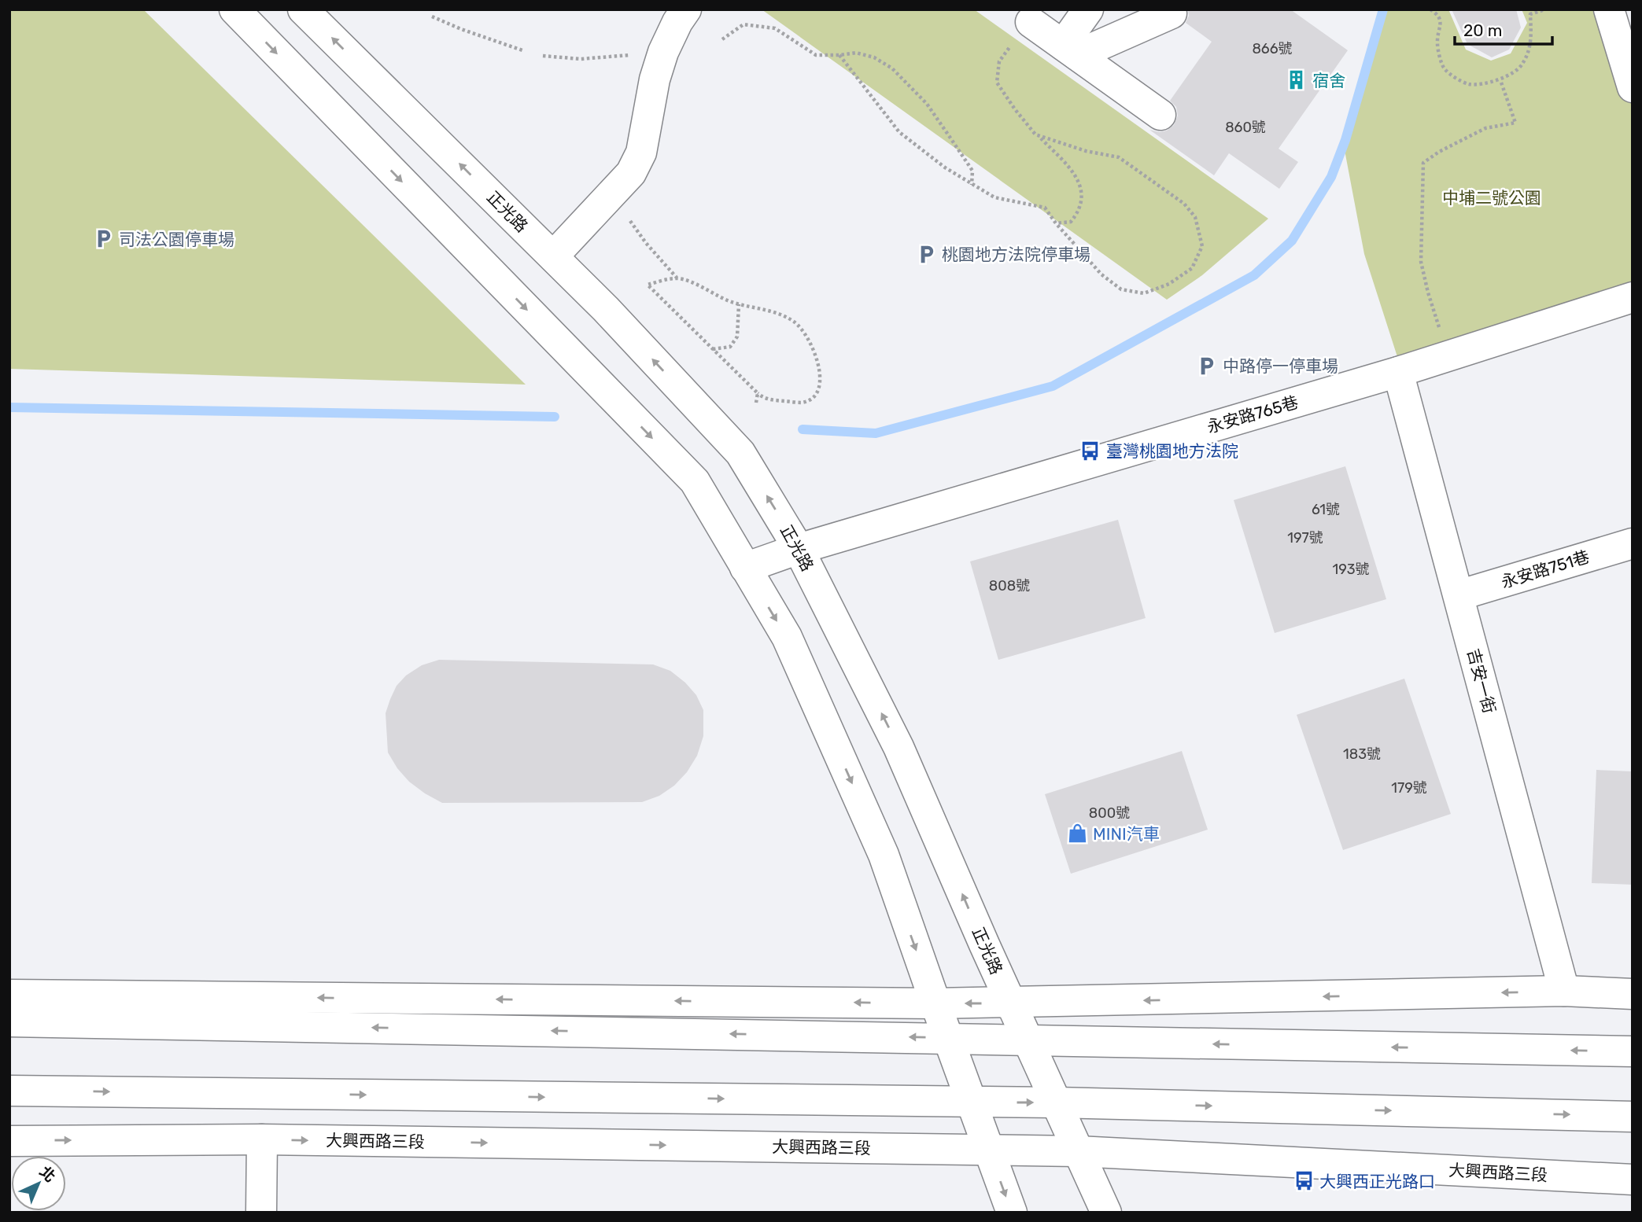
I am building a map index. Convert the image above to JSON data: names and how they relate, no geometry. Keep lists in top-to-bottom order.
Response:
{
  "streets": {
    "street": [
      "正光路",
      "永安路765巷",
      "永安路751巷",
      "吉安一街",
      "大興西路三段"
    ]
  },
  "crossings": [
    ["正光路", "永安路765巷"],
    ["正光路", "大興西路三段"],
    ["永安路765巷", "吉安一街"],
    ["永安路751巷", "吉安一街"]
  ],
  "parks": ["中埔二號公園"],
  "places": {
    "building": ["宿舍"],
    "parking": ["司法公園停車場", "桃園地方法院停車場", "中路停一停車場"],
    "bus stop": ["臺灣桃園地方法院", "大興西正光路口"],
    "shop": ["MINI汽車"]
  },
  "house_numbers": [
    "866號",
    "860號",
    "61號",
    "197號",
    "193號",
    "808號",
    "183號",
    "179號",
    "800號"
  ],
  "scale_bar": "20 m",
  "north": "top right"
}
